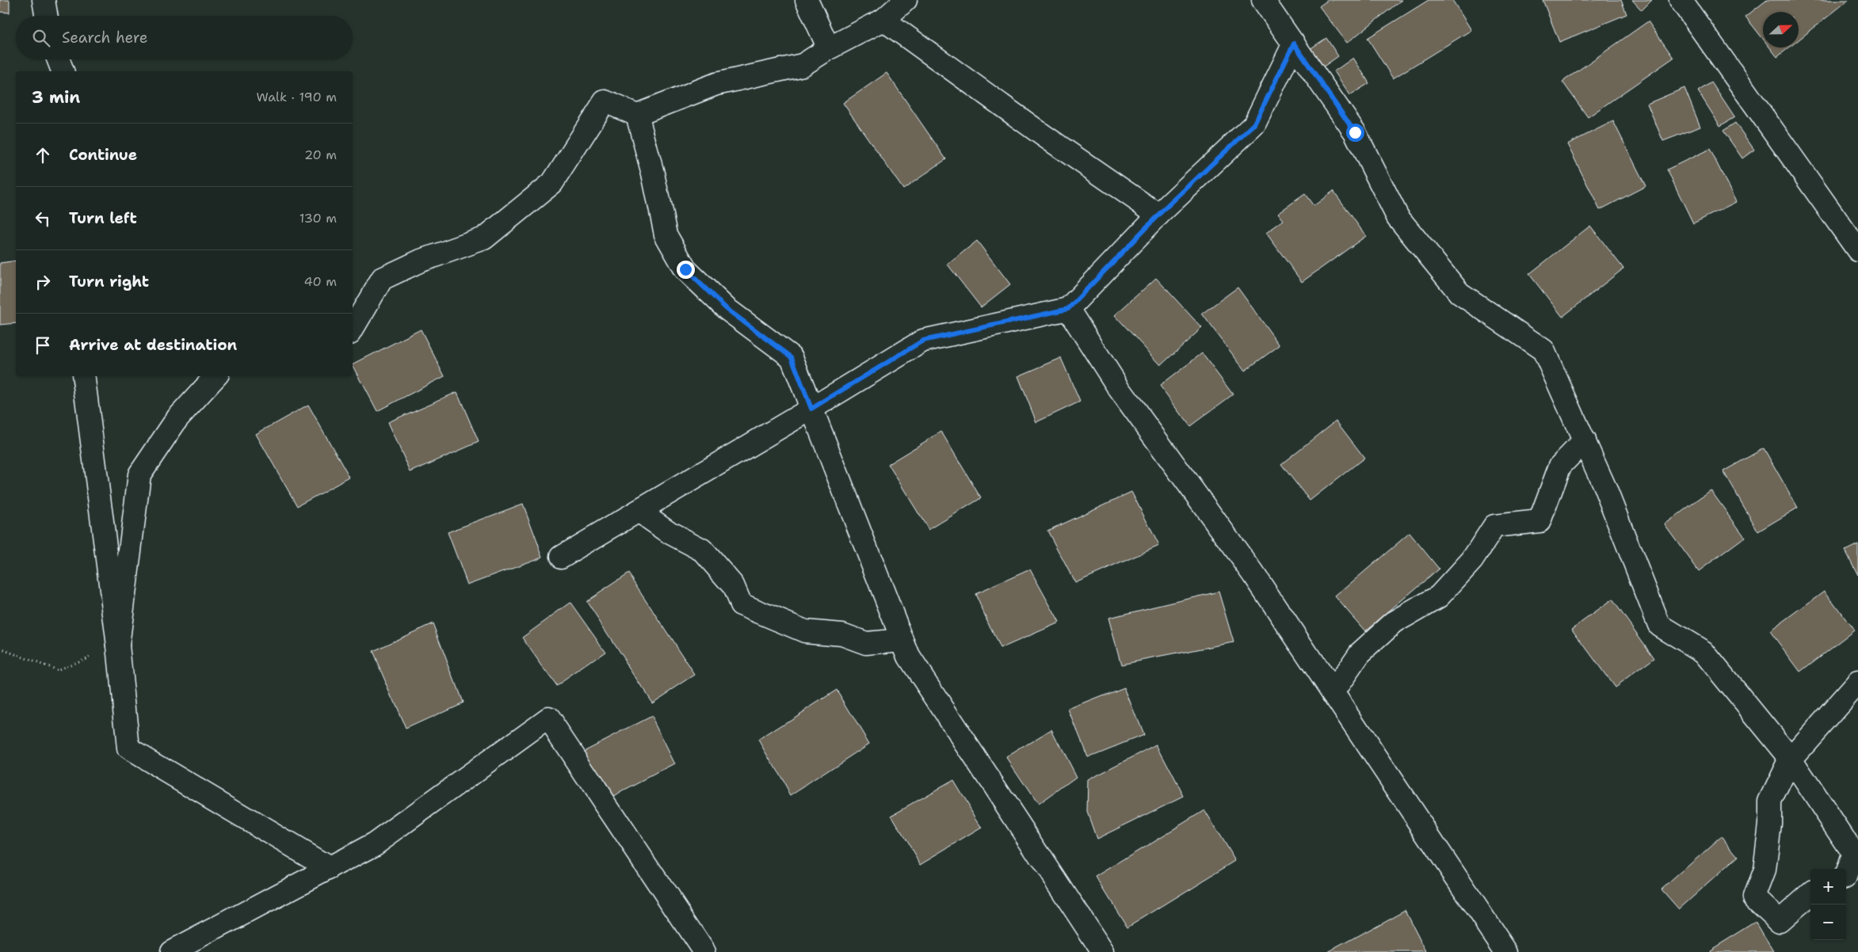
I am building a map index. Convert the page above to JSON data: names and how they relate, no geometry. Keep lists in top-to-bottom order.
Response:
{
  "north": "right",
  "page": {
    "search": "Search here",
    "heading": ["3 min", "Walk · 190 m"],
    "list": [
      ["Continue", "20 m"],
      ["Turn left", "130 m"],
      ["Turn right", "40 m"],
      "Arrive at destination"
    ],
    "map_buttons": ["+", "−"]
  }
}
